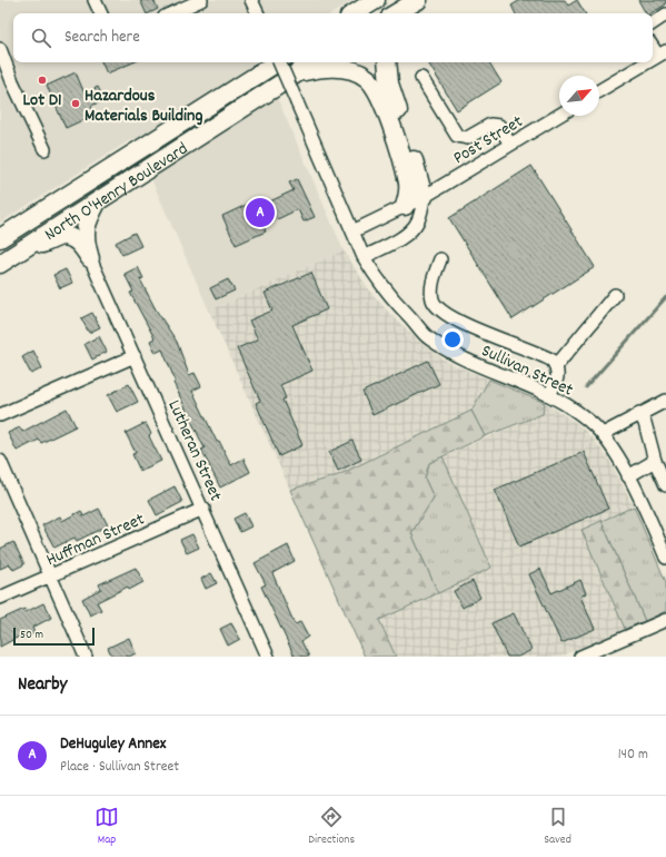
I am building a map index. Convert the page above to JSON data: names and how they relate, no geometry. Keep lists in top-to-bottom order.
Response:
{
  "streets": {
    "highway": ["North O'Henry Boulevard"],
    "street": [
      "Post Street",
      "Sullivan Street",
      "Lutheran Street",
      "Huffman Street"
    ]
  },
  "crossings": [
    ["Post Street", "Sullivan Street"],
    ["Lutheran Street", "Huffman Street"]
  ],
  "places": ["Lot D1", "Hazardous Materials Building"],
  "scale_bar": "50 m",
  "north": "top right",
  "page": {
    "search": "Search here",
    "pins": "A",
    "scale": "50 m",
    "heading": "Nearby",
    "list": [
      {
        "mark": "A",
        "name": "DeHuguley Annex",
        "note": "Place · Sullivan Street",
        "value": "140 m"
      }
    ],
    "nav": ["Map", "Directions", "Saved"]
  }
}
